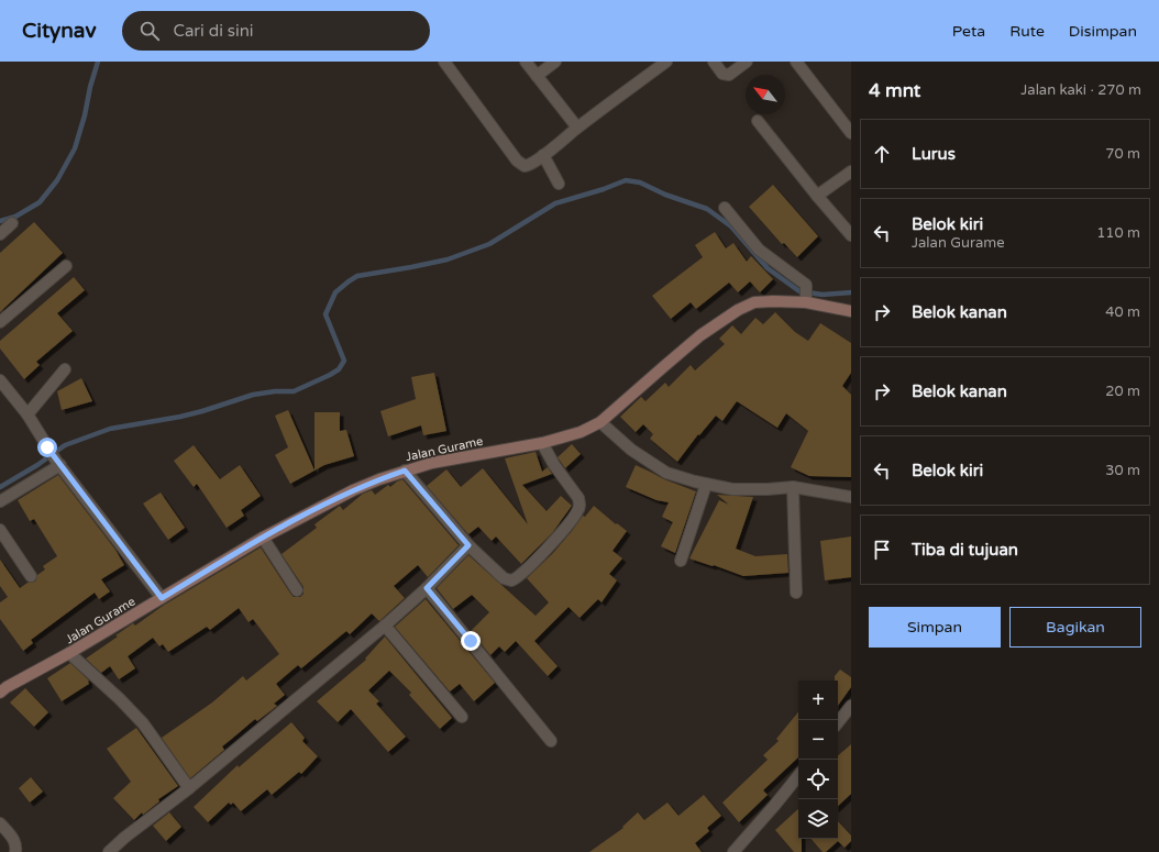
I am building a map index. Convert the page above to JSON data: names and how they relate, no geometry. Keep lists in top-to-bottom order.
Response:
{
  "streets": {
    "street": ["Jalan Gurame"]
  },
  "north": "top left",
  "page": {
    "header": "Citynav",
    "search": "Cari di sini",
    "nav": ["Peta", "Rute", "Disimpan"],
    "heading": ["4 mnt", "Jalan kaki · 270 m"],
    "list": [
      ["Lurus", "70 m"],
      ["Belok kiri", "Jalan Gurame", "110 m"],
      ["Belok kanan", "40 m"],
      ["Belok kanan", "20 m"],
      ["Belok kiri", "30 m"],
      "Tiba di tujuan"
    ],
    "buttons": ["Simpan", "Bagikan"],
    "map_buttons": ["+", "−"]
  }
}
